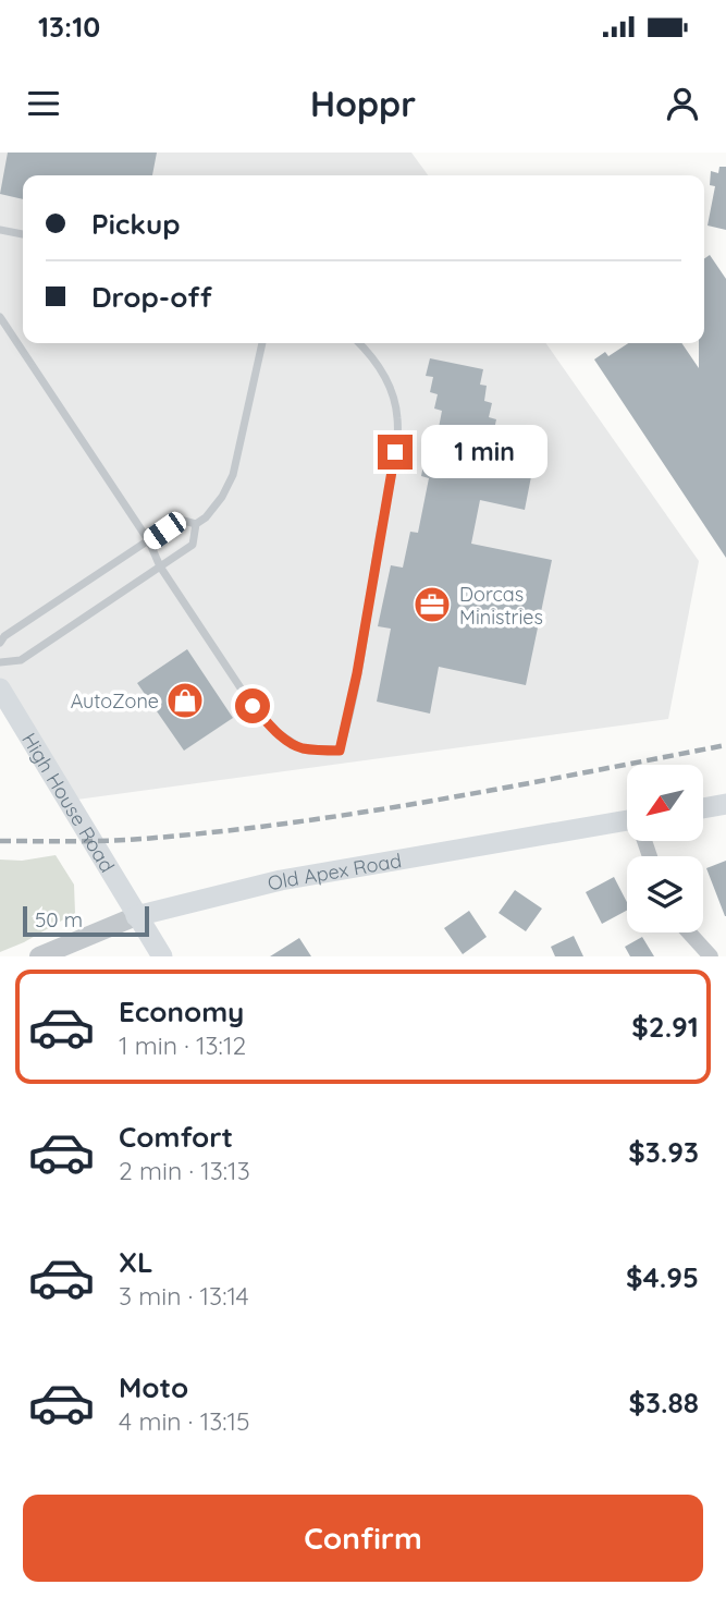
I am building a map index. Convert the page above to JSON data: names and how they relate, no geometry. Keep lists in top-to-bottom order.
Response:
{
  "streets": {
    "main road": ["High House Road", "Old Apex Road"]
  },
  "crossings": [
    ["High House Road", "Old Apex Road"]
  ],
  "places": {
    "office": ["Dorcas Ministries"],
    "shop": ["AutoZone"]
  },
  "scale_bar": "50 m",
  "north": "bottom left",
  "page": {
    "status": "13:10",
    "header": "Hoppr",
    "banner": ["Pickup", "Drop-off"],
    "bubble": "1 min",
    "scale": "50 m",
    "list": [
      {
        "name": "Economy",
        "note": "1 min · 13:12",
        "value": "$2.91"
      },
      {
        "name": "Comfort",
        "note": "2 min · 13:13",
        "value": "$3.93"
      },
      {
        "name": "XL",
        "note": "3 min · 13:14",
        "value": "$4.95"
      },
      {
        "name": "Moto",
        "note": "4 min · 13:15",
        "value": "$3.88"
      }
    ],
    "buttons": "Confirm"
  }
}
